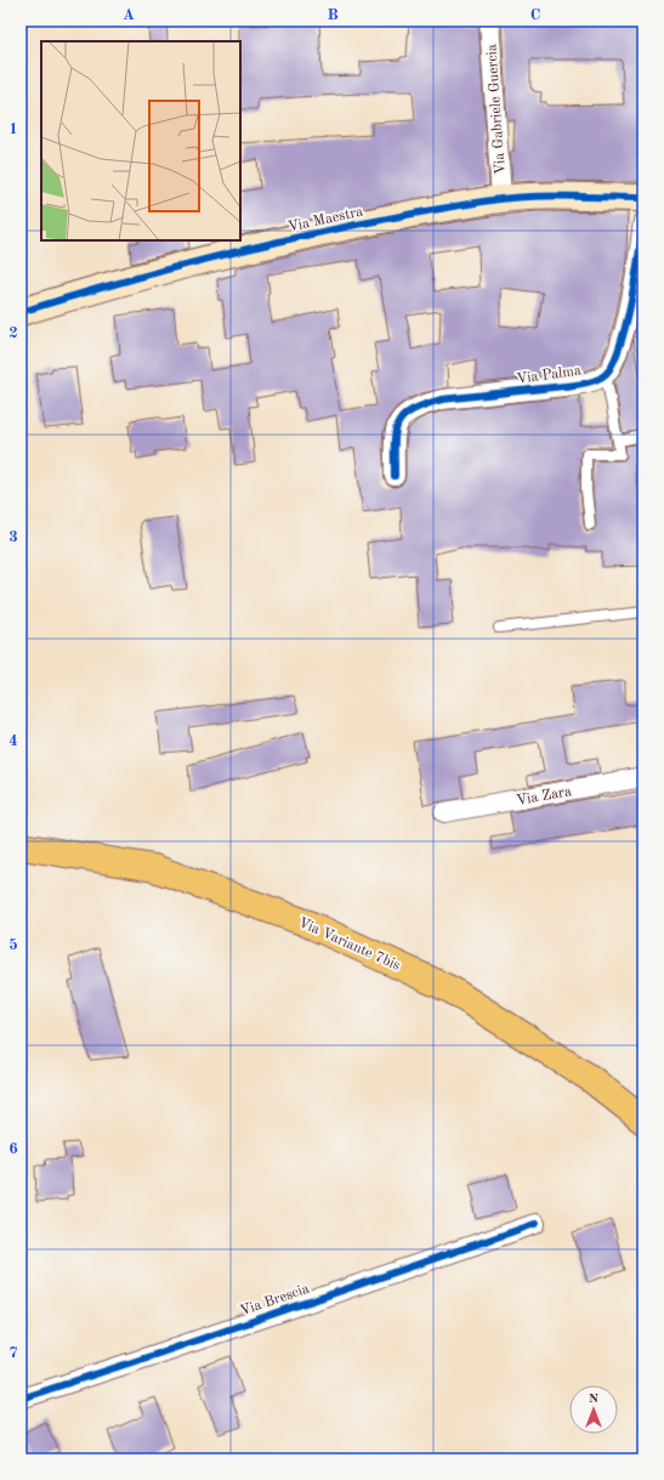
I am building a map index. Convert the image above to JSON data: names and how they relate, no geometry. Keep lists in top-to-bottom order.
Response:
{
  "streets": {
    "main road": ["Via Variante 7bis"],
    "street": [
      "Via Gabriele Guercia",
      "Via Maestra",
      "Via Palma",
      "Via Zara",
      "Via Brescia"
    ]
  },
  "crossings": [
    ["Via Gabriele Guercia", "Via Maestra"]
  ],
  "north": "top",
  "grid": {
    "columns": ["A", "B", "C"],
    "rows": [
      "1",
      "2",
      "3",
      "4",
      "5",
      "6",
      "7"
    ]
  }
}
